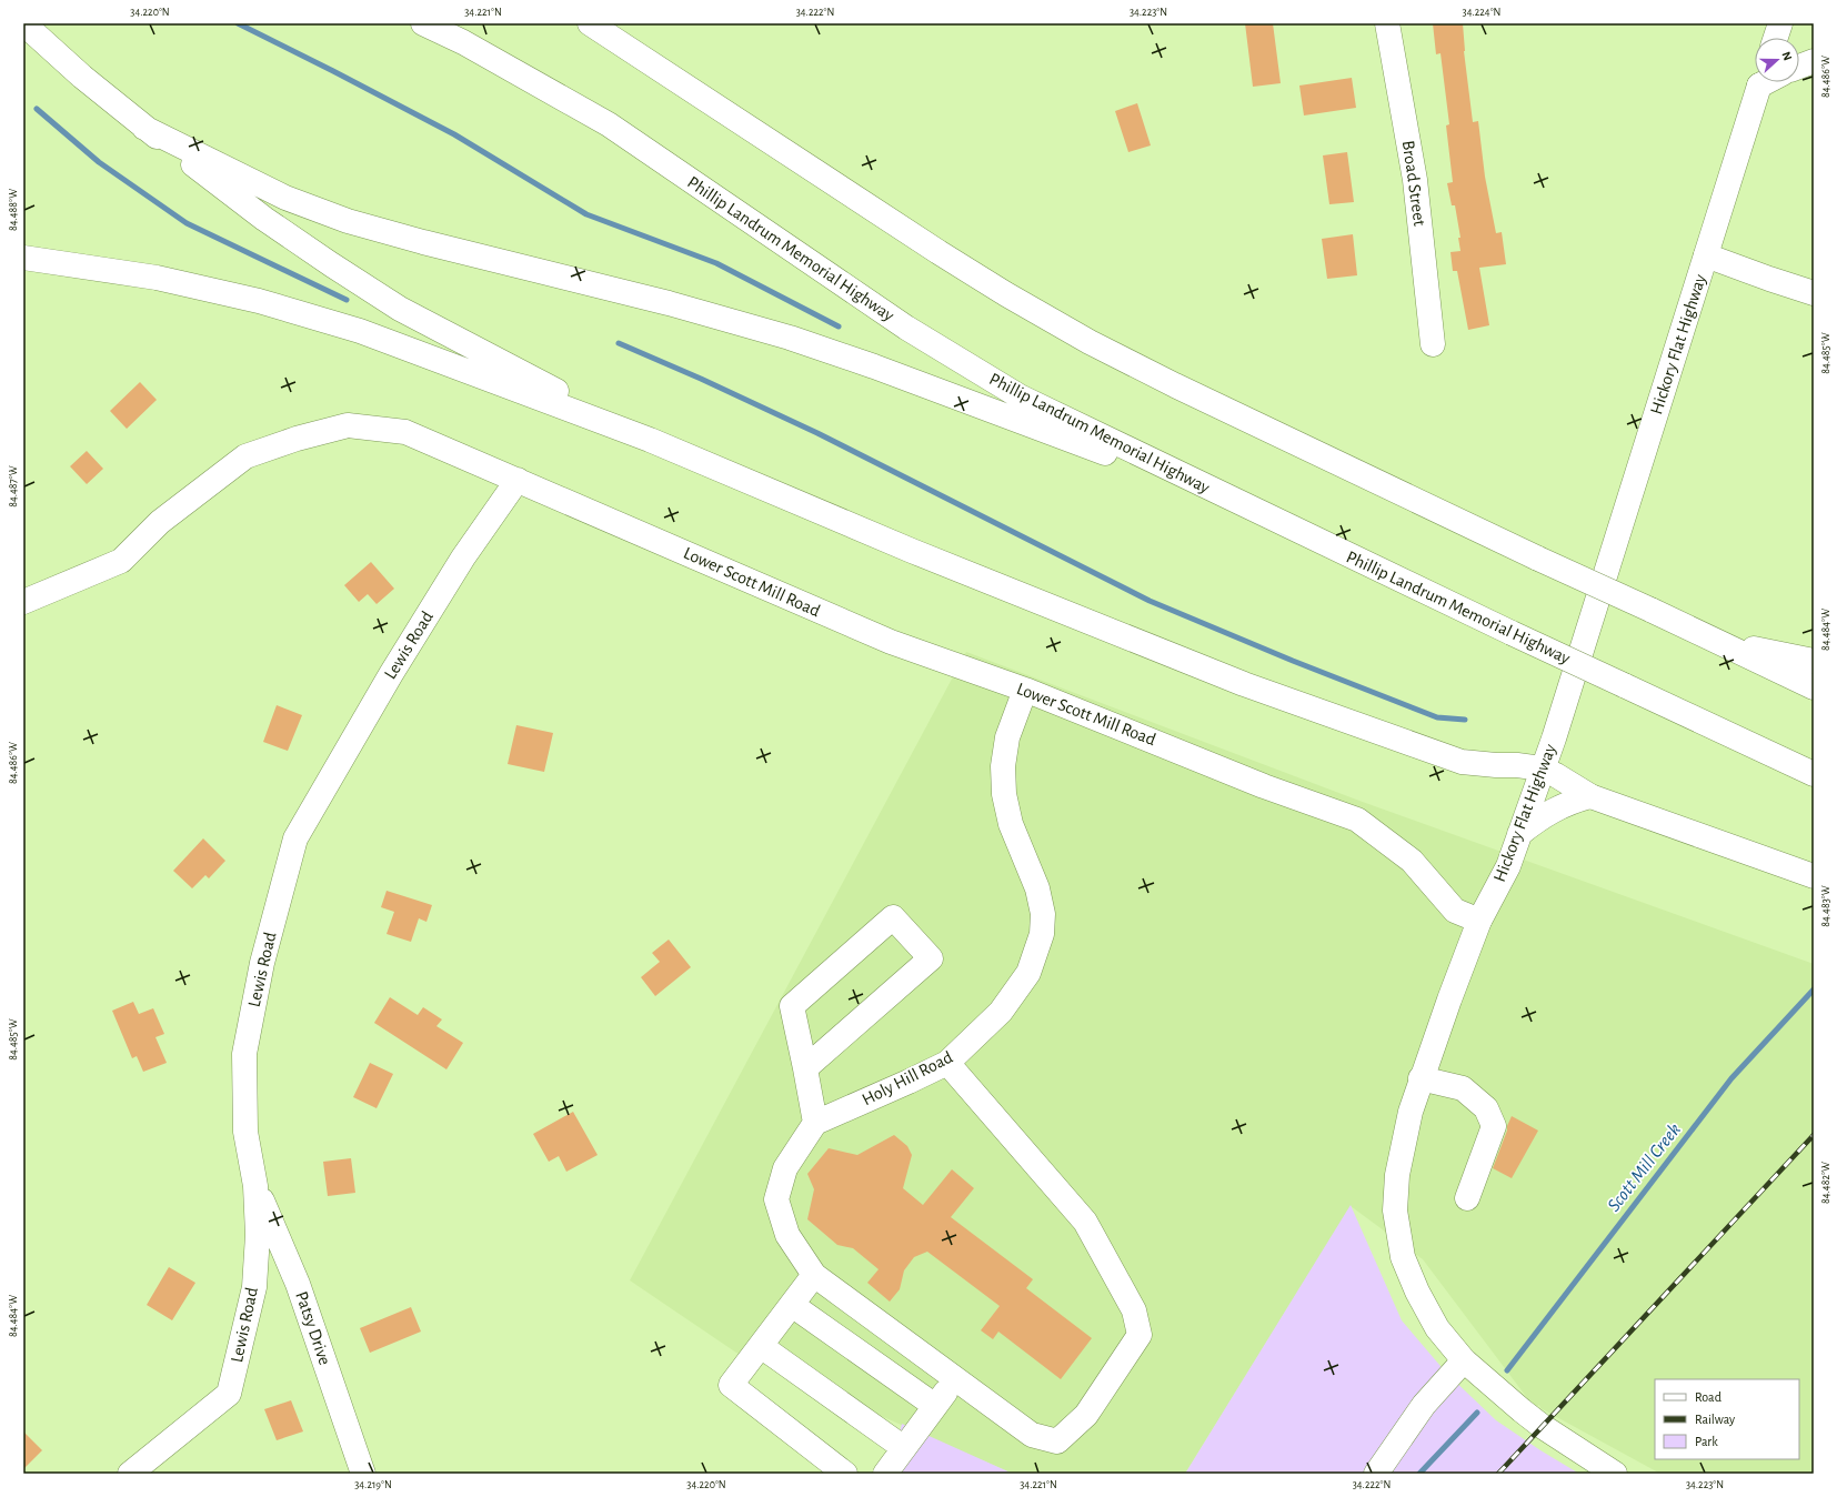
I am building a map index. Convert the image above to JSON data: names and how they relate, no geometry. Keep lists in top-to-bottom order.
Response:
{
  "streets": {
    "main road": [
      "Broad Street",
      "Phillip Landrum Memorial Highway",
      "Hickory Flat Highway",
      "Lower Scott Mill Road",
      "Lewis Road",
      "Holy Hill Road",
      "Patsy Drive"
    ]
  },
  "crossings": [
    ["Hickory Flat Highway", "Lower Scott Mill Road"],
    ["Lower Scott Mill Road", "Lewis Road"],
    ["Lower Scott Mill Road", "Holy Hill Road"],
    ["Lewis Road", "Patsy Drive"]
  ],
  "water": ["Scott Mill Creek"],
  "legend": ["Road", "Railway", "Park"],
  "north": "right",
  "coordinates": [
    "34.220°N",
    "34.221°N",
    "34.222°N",
    "34.223°N",
    "34.224°N",
    "84.486°W",
    "84.488°W",
    "84.485°W",
    "84.487°W",
    "84.484°W",
    "84.483°W",
    "84.482°W",
    "34.219°N"
  ]
}
